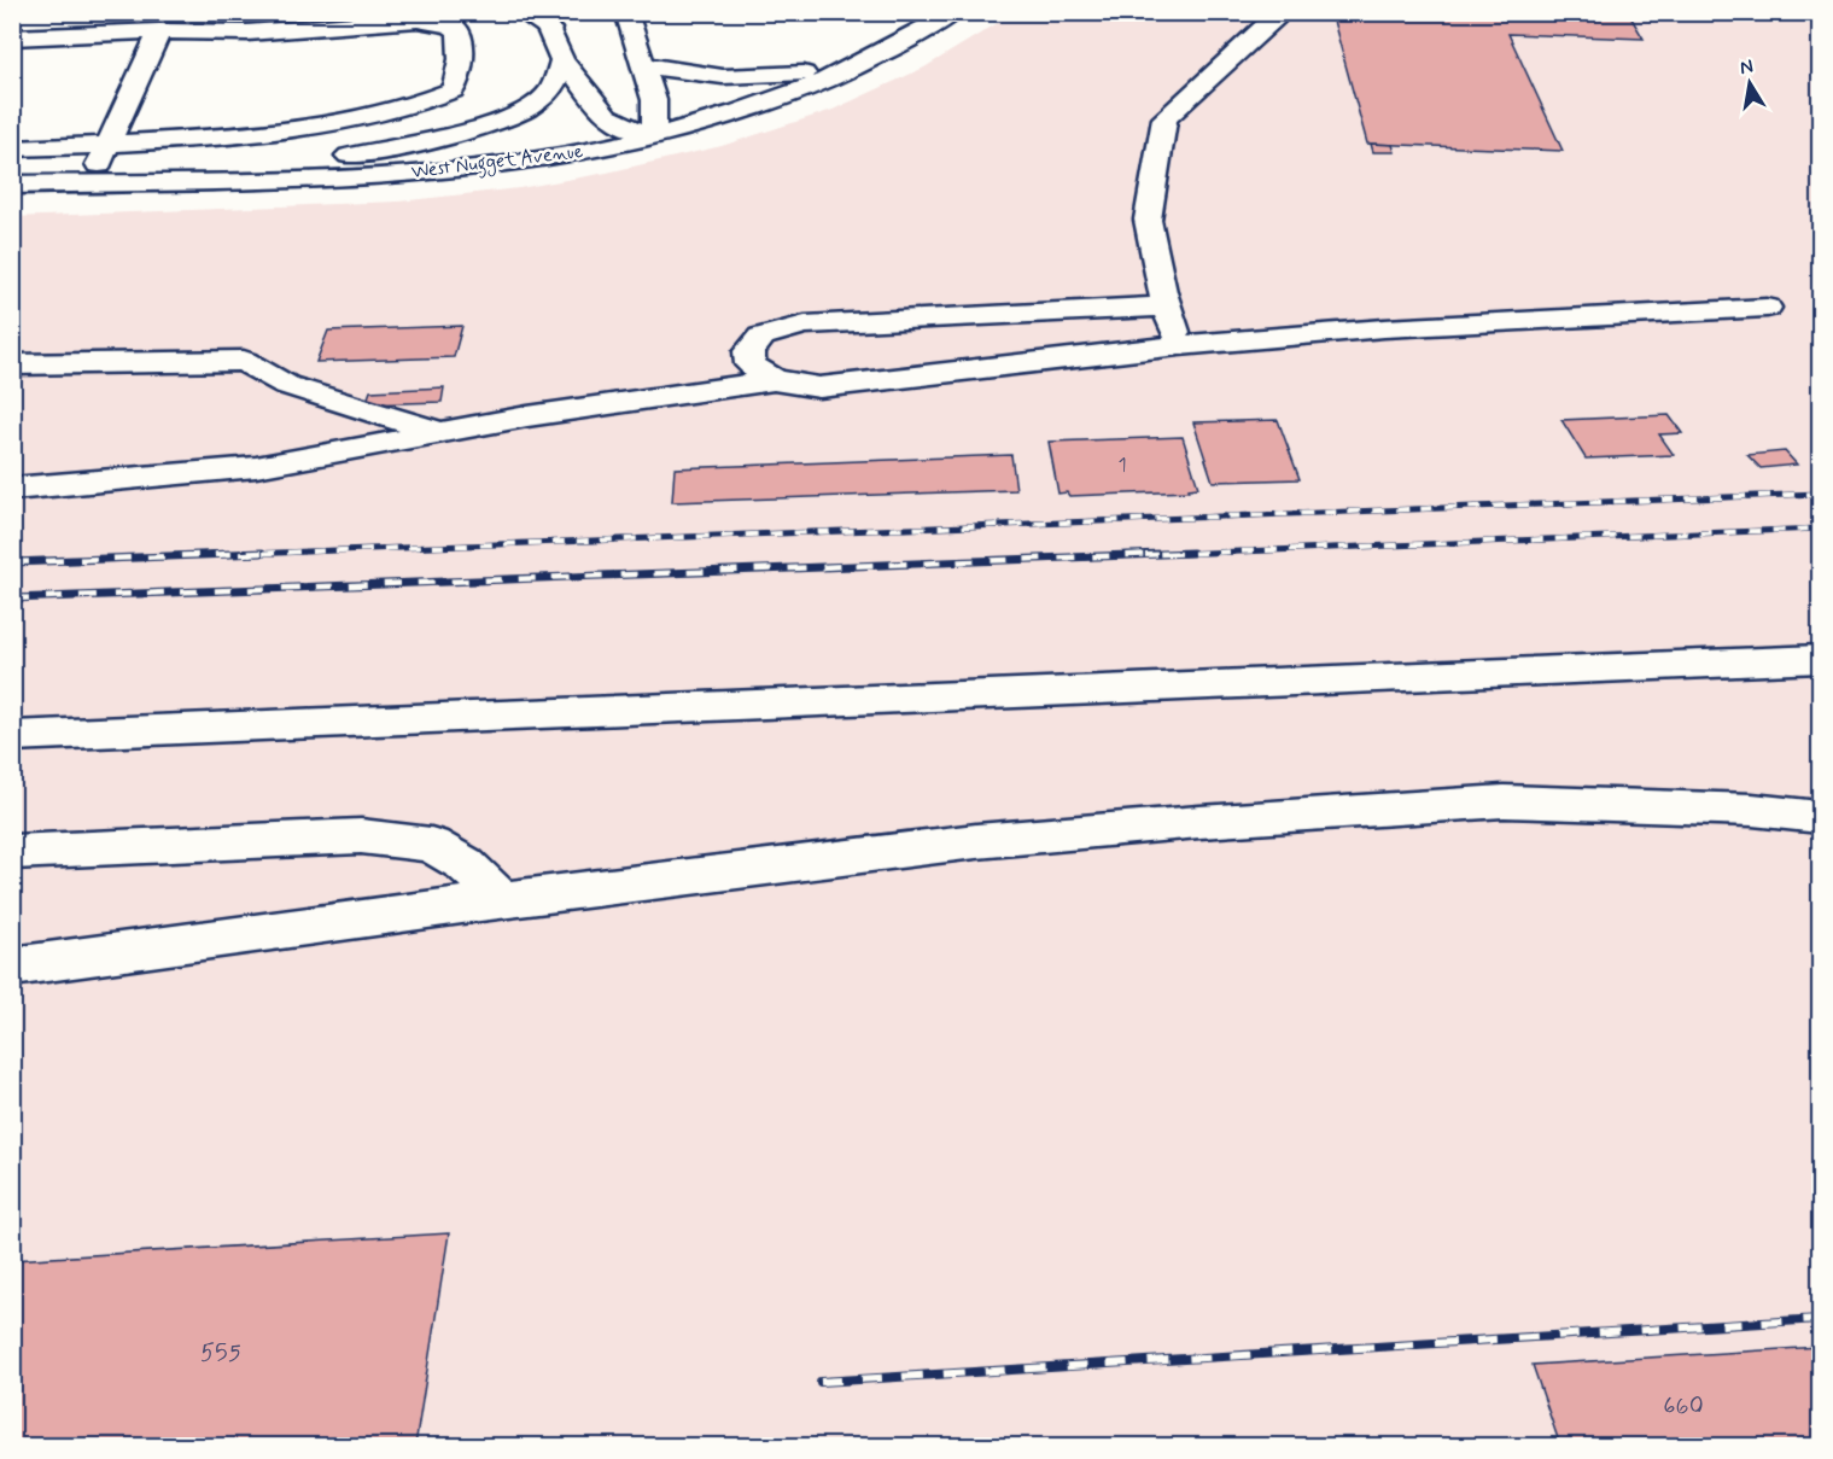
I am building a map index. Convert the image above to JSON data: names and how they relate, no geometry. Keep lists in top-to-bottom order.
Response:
{
  "streets": {
    "main road": ["West Nugget Avenue"]
  },
  "house_numbers": ["1", "555", "660"],
  "north": "top"
}
